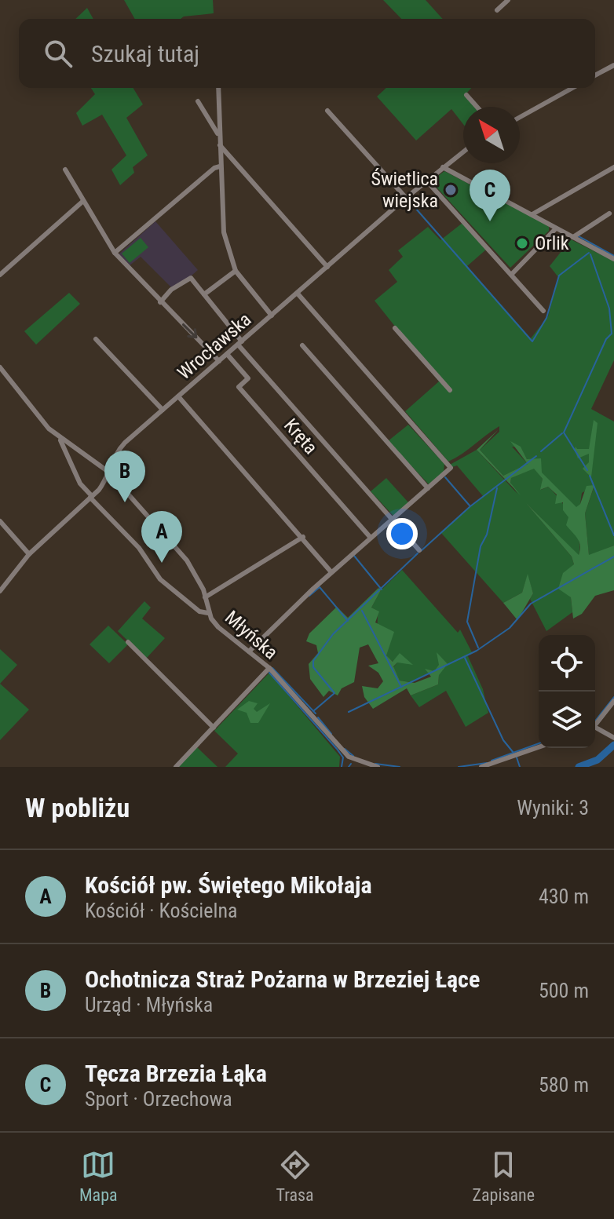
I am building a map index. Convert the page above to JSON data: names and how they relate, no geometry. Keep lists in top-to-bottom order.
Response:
{
  "streets": {
    "street": ["Wrocławska", "Kręta", "Młyńska"]
  },
  "crossings": [
    ["Wrocławska", "Kręta"],
    ["Wrocławska", "Młyńska"]
  ],
  "places": ["Świetlica wiejska", "Orlik"],
  "north": "top left",
  "page": {
    "search": "Szukaj tutaj",
    "pins": ["C", "B", "A"],
    "heading": ["W pobliżu", "Wyniki: 3"],
    "list": [
      {
        "mark": "A",
        "name": "Kościół pw. Świętego Mikołaja",
        "note": "Kościół · Kościelna",
        "value": "430 m"
      },
      {
        "mark": "B",
        "name": "Ochotnicza Straż Pożarna w Brzeziej Łące",
        "note": "Urząd · Młyńska",
        "value": "500 m"
      },
      {
        "mark": "C",
        "name": "Tęcza Brzezia Łąka",
        "note": "Sport · Orzechowa",
        "value": "580 m"
      }
    ],
    "nav": ["Mapa", "Trasa", "Zapisane"]
  }
}
